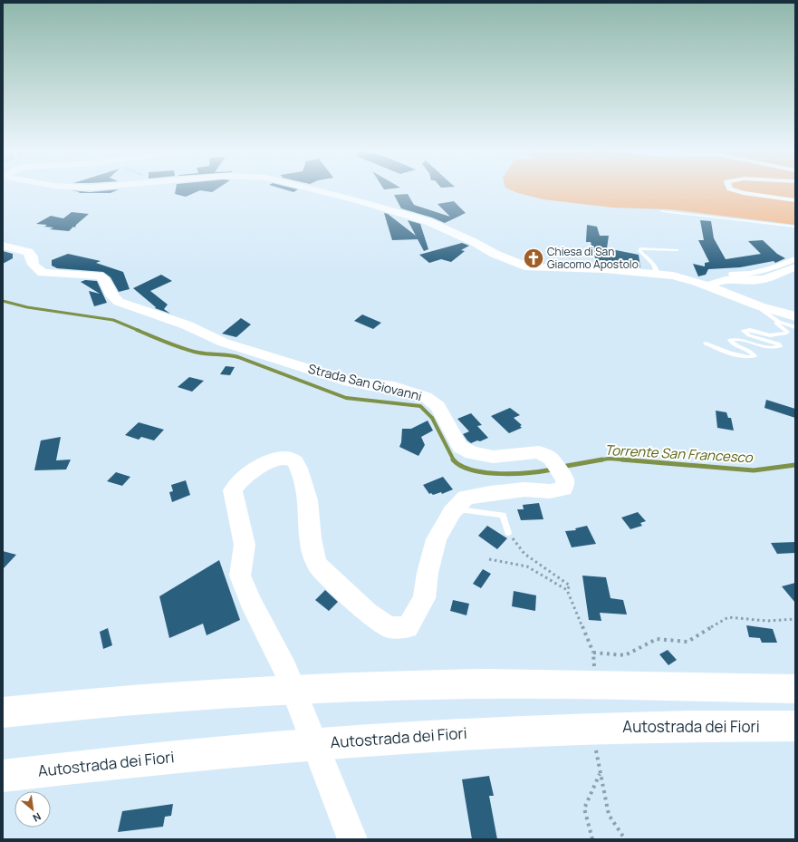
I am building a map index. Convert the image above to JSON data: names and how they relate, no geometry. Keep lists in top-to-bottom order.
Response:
{
  "streets": {
    "highway": ["Autostrada dei Fiori"],
    "street": ["Strada San Giovanni"]
  },
  "water": ["Torrente San Francesco"],
  "places": {
    "church": ["Chiesa di San Giacomo Apostolo"]
  },
  "north": "bottom right"
}
